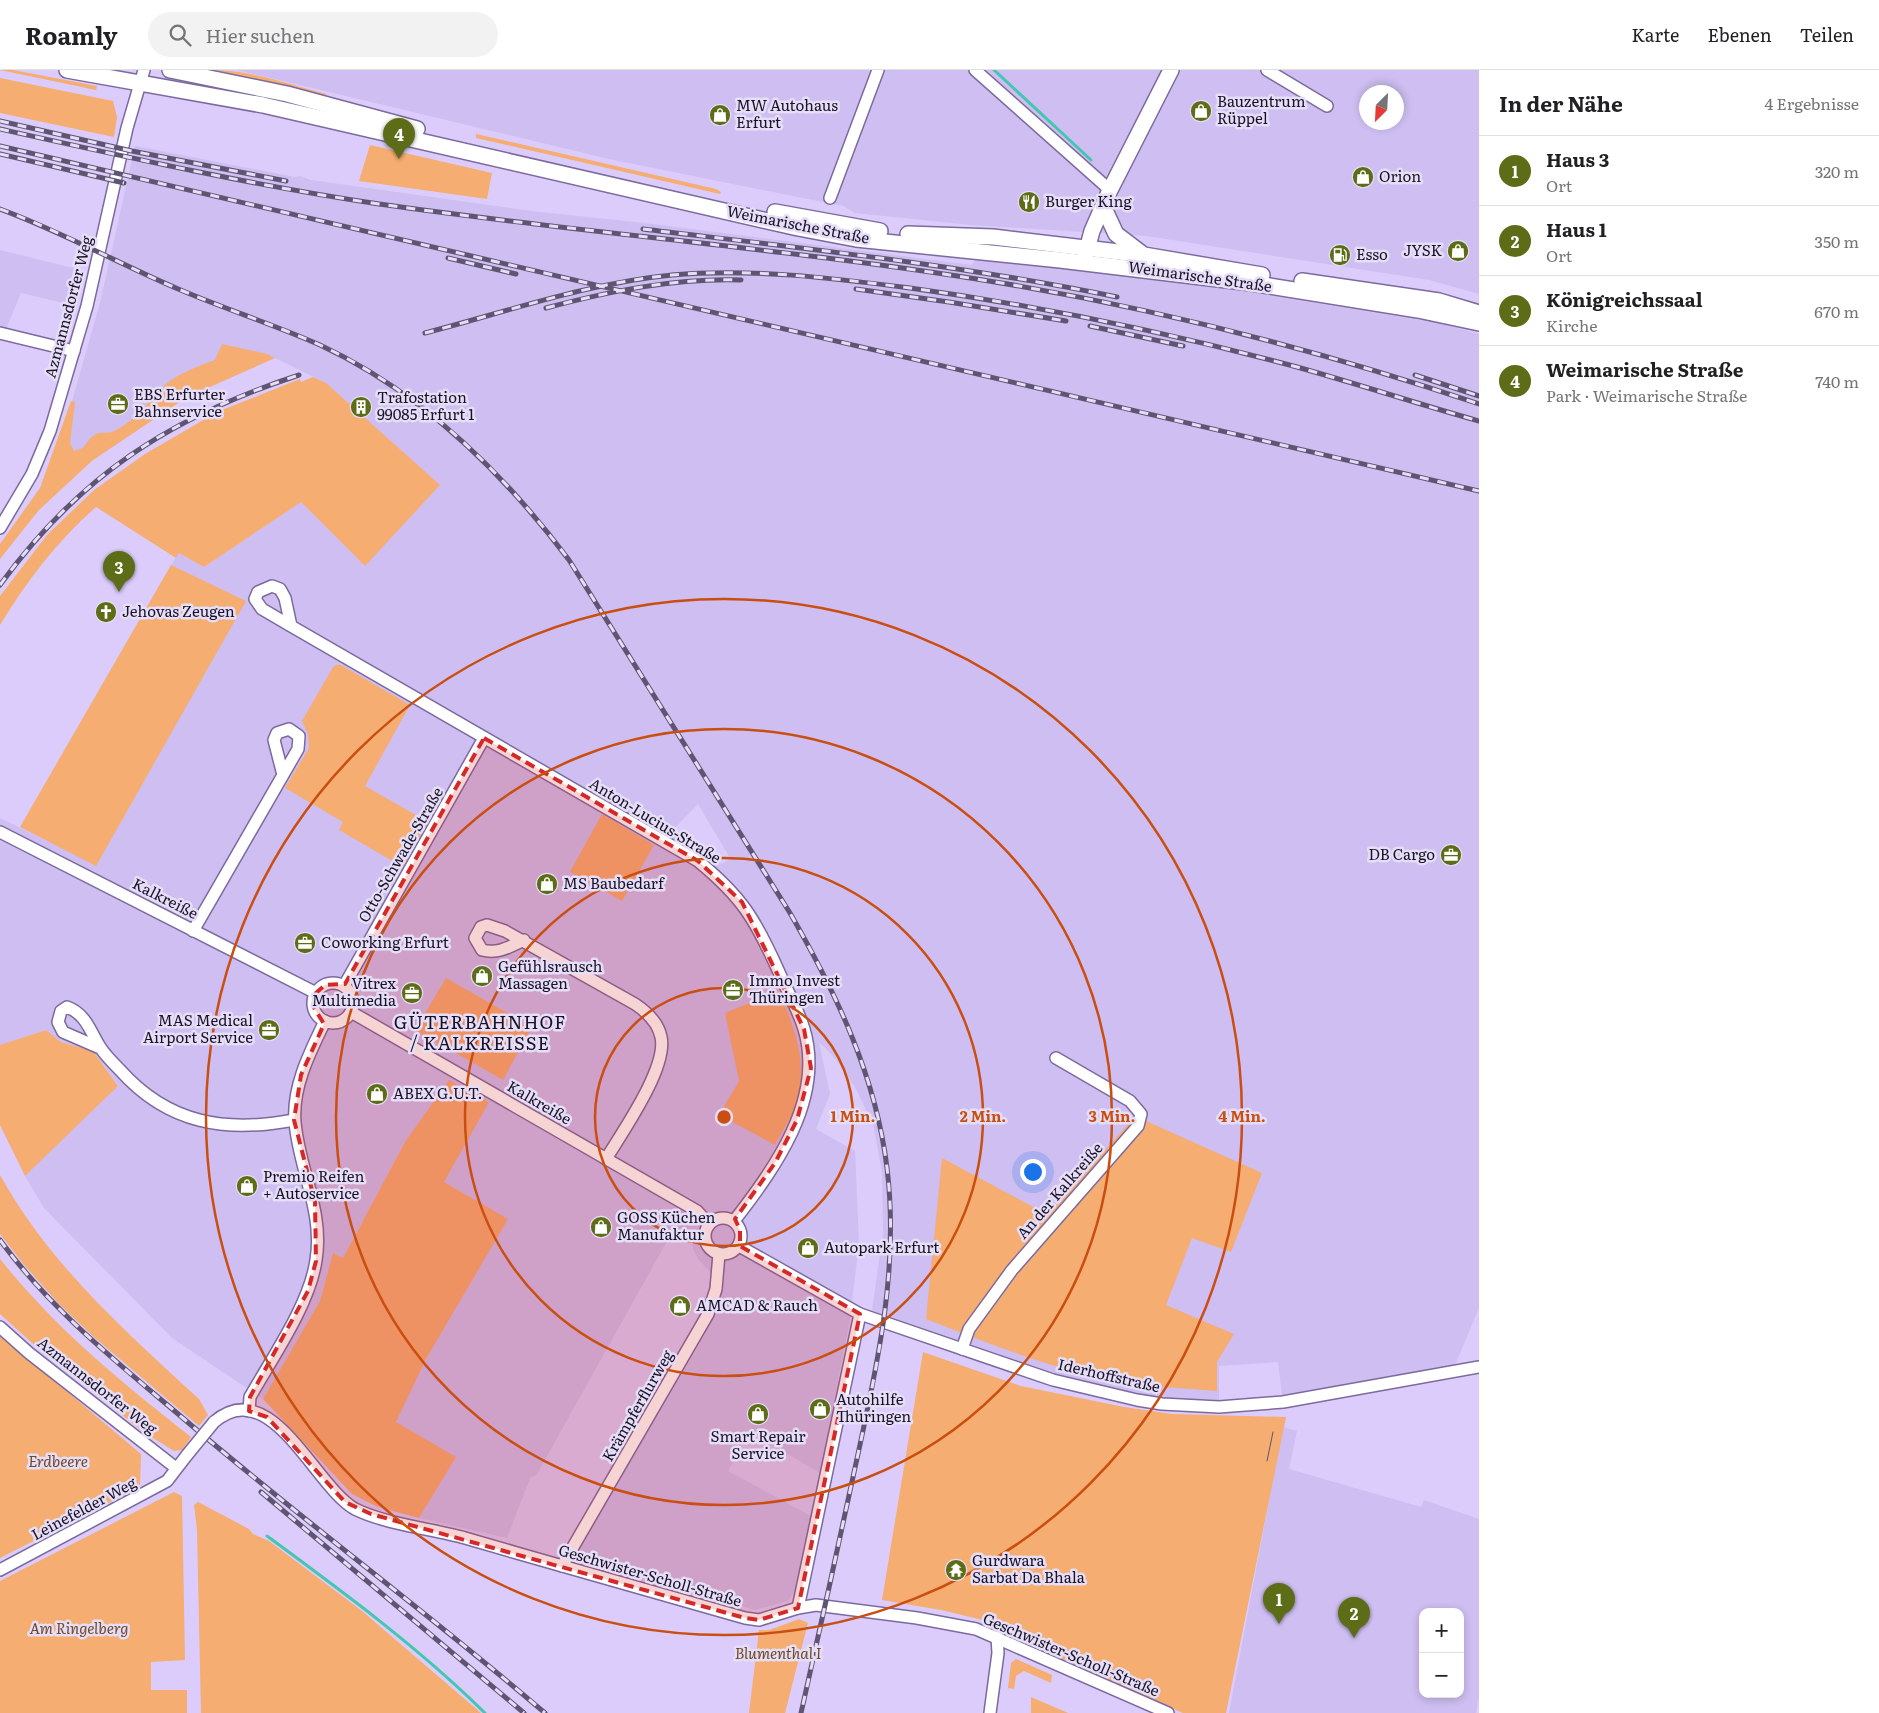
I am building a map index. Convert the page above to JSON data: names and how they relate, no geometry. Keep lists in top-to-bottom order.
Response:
{
  "streets": {
    "main road": ["Weimarische Straße"],
    "street": [
      "Azmannsdorfer Weg",
      "Anton-Lucius-Straße",
      "Otto-Schwade-Straße",
      "Kalkreiße",
      "An der Kalkreiße",
      "Iderhoffstraße",
      "Krämpferflurweg",
      "Leinefelder Weg",
      "Geschwister-Scholl-Straße"
    ]
  },
  "crossings": [
    ["Weimarische Straße", "Azmannsdorfer Weg"],
    ["Azmannsdorfer Weg", "Leinefelder Weg"],
    ["Anton-Lucius-Straße", "Otto-Schwade-Straße"],
    ["Anton-Lucius-Straße", "Kalkreiße"],
    ["Anton-Lucius-Straße", "Krämpferflurweg"],
    ["Otto-Schwade-Straße", "Kalkreiße"],
    ["Kalkreiße", "Krämpferflurweg"],
    ["An der Kalkreiße", "Iderhoffstraße"],
    ["Krämpferflurweg", "Geschwister-Scholl-Straße"]
  ],
  "districts": ["GÜTERBAHNHOF / KALKREISSE"],
  "parks": ["Erdbeere", "Am Ringelberg", "Blumenthal I"],
  "places": {
    "shop": [
      "Bauzentrum Rüppel",
      "MW Autohaus Erfurt",
      "Orion",
      "JYSK",
      "MS Baubedarf",
      "Gefühlsrausch Massagen",
      "ABEX G.U.T.",
      "Premio Reifen + Autoservice",
      "GOSS Küchen Manufaktur",
      "Autopark Erfurt",
      "AMCAD & Rauch",
      "Autohilfe Thüringen",
      "Smart Repair Service"
    ],
    "restaurant": ["Burger King"],
    "fuel station": ["Esso"],
    "office": [
      "EBS Erfurter Bahnservice",
      "DB Cargo",
      "Coworking Erfurt",
      "Immo Invest Thüringen",
      "Vitrex Multimedia",
      "MAS Medical Airport Service"
    ],
    "building": ["Trafostation 99085 Erfurt 1"],
    "church": ["Jehovas Zeugen"],
    "temple": ["Gurdwara Sarbat Da Bhala"]
  },
  "north": "bottom left",
  "page": {
    "header": "Roamly",
    "search": "Hier suchen",
    "nav": ["Karte", "Ebenen", "Teilen"],
    "heading": ["In der Nähe", "4 Ergebnisse"],
    "pins": [
      "4",
      "3",
      "1",
      "2"
    ],
    "list": [
      {
        "mark": "1",
        "name": "Haus 3",
        "note": "Ort",
        "value": "320 m"
      },
      {
        "mark": "2",
        "name": "Haus 1",
        "note": "Ort",
        "value": "350 m"
      },
      {
        "mark": "3",
        "name": "Königreichssaal",
        "note": "Kirche",
        "value": "670 m"
      },
      {
        "mark": "4",
        "name": "Weimarische Straße",
        "note": "Park · Weimarische Straße",
        "value": "740 m"
      }
    ],
    "map_buttons": ["+", "−"]
  },
  "rings": [
    "1 Min.",
    "2 Min.",
    "3 Min.",
    "4 Min."
  ]
}
